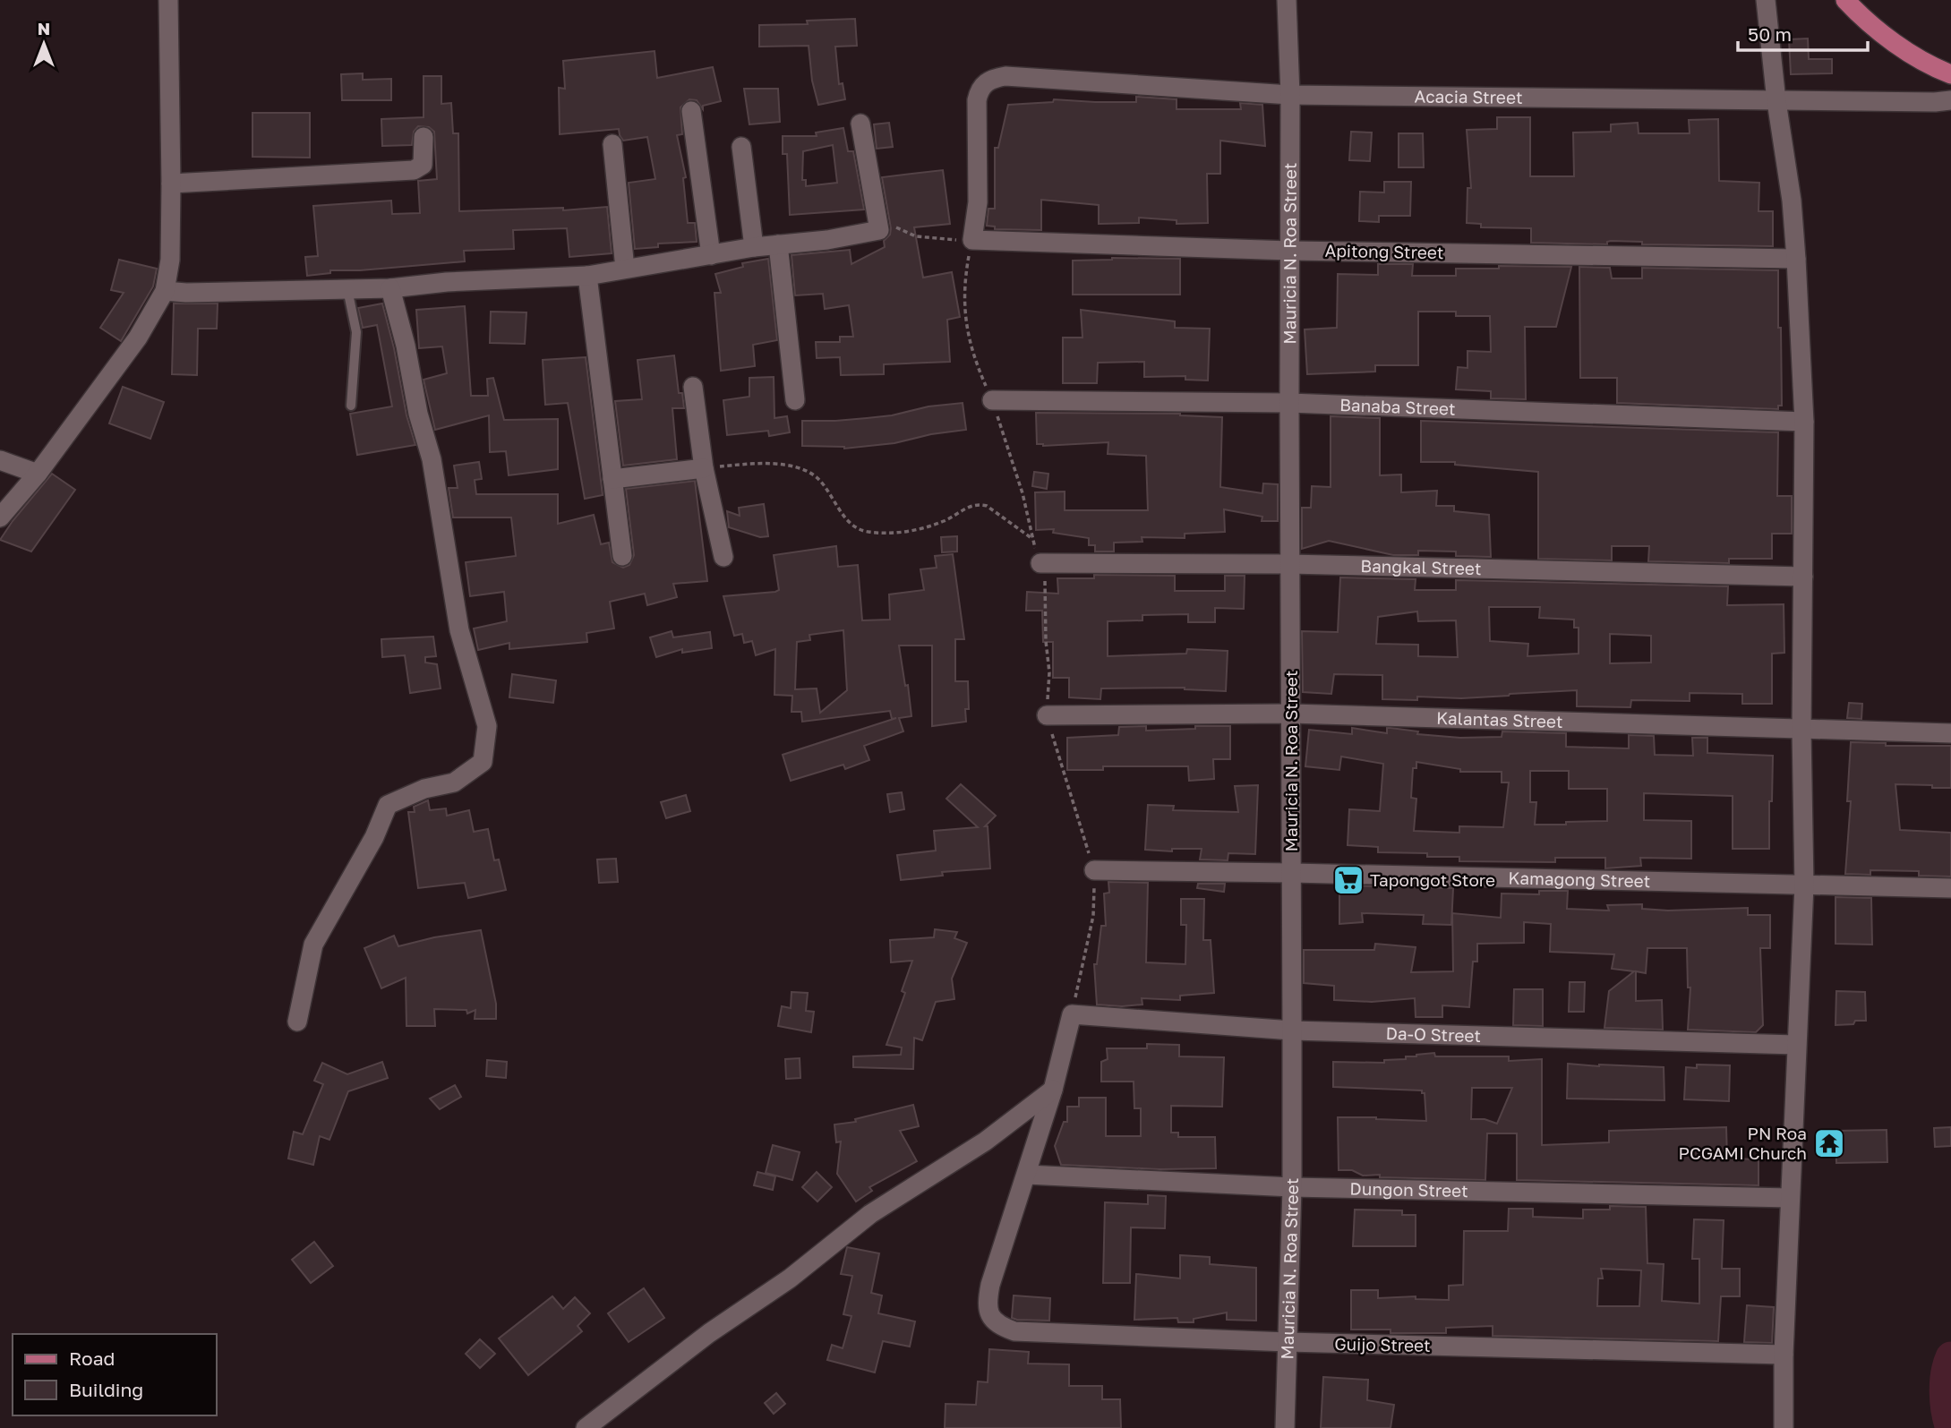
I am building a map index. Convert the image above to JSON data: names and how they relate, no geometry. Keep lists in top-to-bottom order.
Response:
{
  "streets": {
    "street": [
      "Acacia Street",
      "Apitong Street",
      "Mauricia N. Roa Street",
      "Banaba Street",
      "Bangkal Street",
      "Kalantas Street",
      "Kamagong Street",
      "Da-O Street",
      "Dungon Street",
      "Guijo Street"
    ]
  },
  "crossings": [
    ["Acacia Street", "Apitong Street"],
    ["Acacia Street", "Mauricia N. Roa Street"],
    ["Apitong Street", "Mauricia N. Roa Street"],
    ["Mauricia N. Roa Street", "Banaba Street"],
    ["Mauricia N. Roa Street", "Bangkal Street"],
    ["Mauricia N. Roa Street", "Kalantas Street"],
    ["Mauricia N. Roa Street", "Kamagong Street"],
    ["Mauricia N. Roa Street", "Da-O Street"],
    ["Mauricia N. Roa Street", "Dungon Street"],
    ["Mauricia N. Roa Street", "Guijo Street"],
    ["Dungon Street", "Guijo Street"]
  ],
  "places": {
    "supermarket": ["Tapongot Store"],
    "temple": ["PN Roa PCGAMI Church"]
  },
  "legend": ["Road", "Building"],
  "scale_bar": "50 m",
  "north": "top"
}
